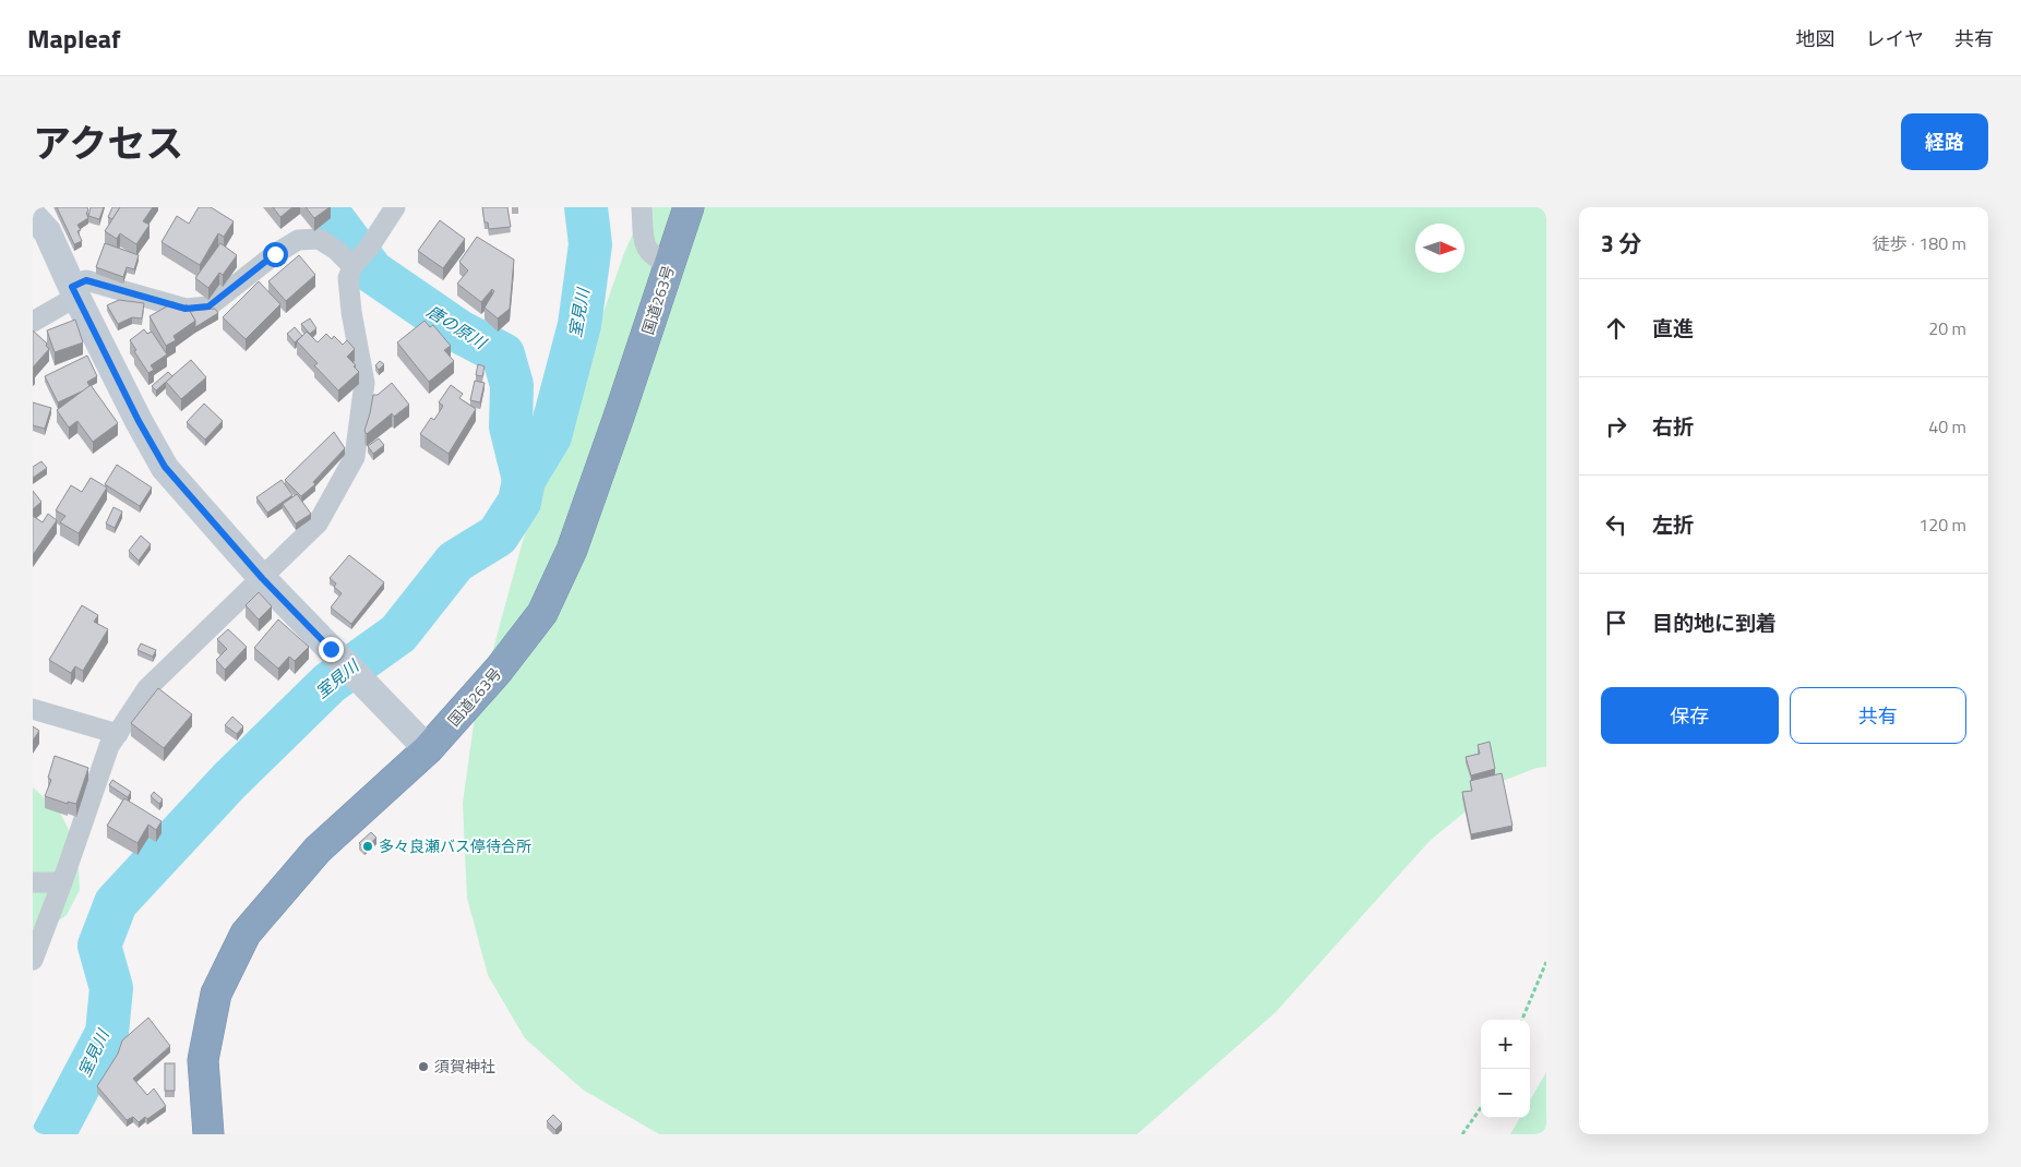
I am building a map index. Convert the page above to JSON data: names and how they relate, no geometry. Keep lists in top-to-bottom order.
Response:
{
  "streets": {
    "highway": ["国道263号"]
  },
  "water": ["室見川", "唐の原川"],
  "places": ["多々良瀬バス停待合所", "須賀神社"],
  "north": "right",
  "page": {
    "header": "Mapleaf",
    "nav": ["地図", "レイヤ", "共有"],
    "title": "アクセス",
    "buttons": [
      "経路",
      ["保存", "共有"]
    ],
    "heading": ["3 分", "徒歩 · 180 m"],
    "list": [
      ["直進", "20 m"],
      ["右折", "40 m"],
      ["左折", "120 m"],
      "目的地に到着"
    ],
    "map_buttons": ["+", "−"]
  }
}
